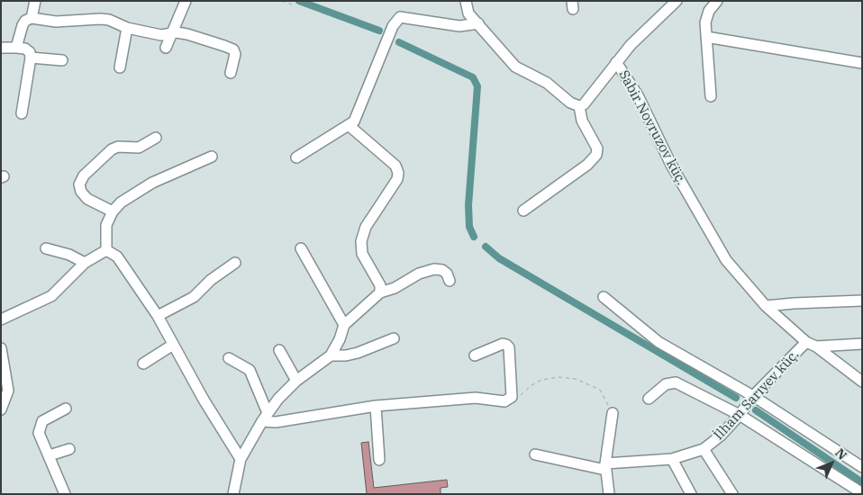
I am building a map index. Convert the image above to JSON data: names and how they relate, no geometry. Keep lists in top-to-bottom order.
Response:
{
  "streets": {
    "street": ["Sabir Novruzov küç.", "İlham Sarıyev küç."]
  },
  "crossings": [
    ["Sabir Novruzov küç.", "İlham Sarıyev küç."]
  ],
  "north": "top right"
}
